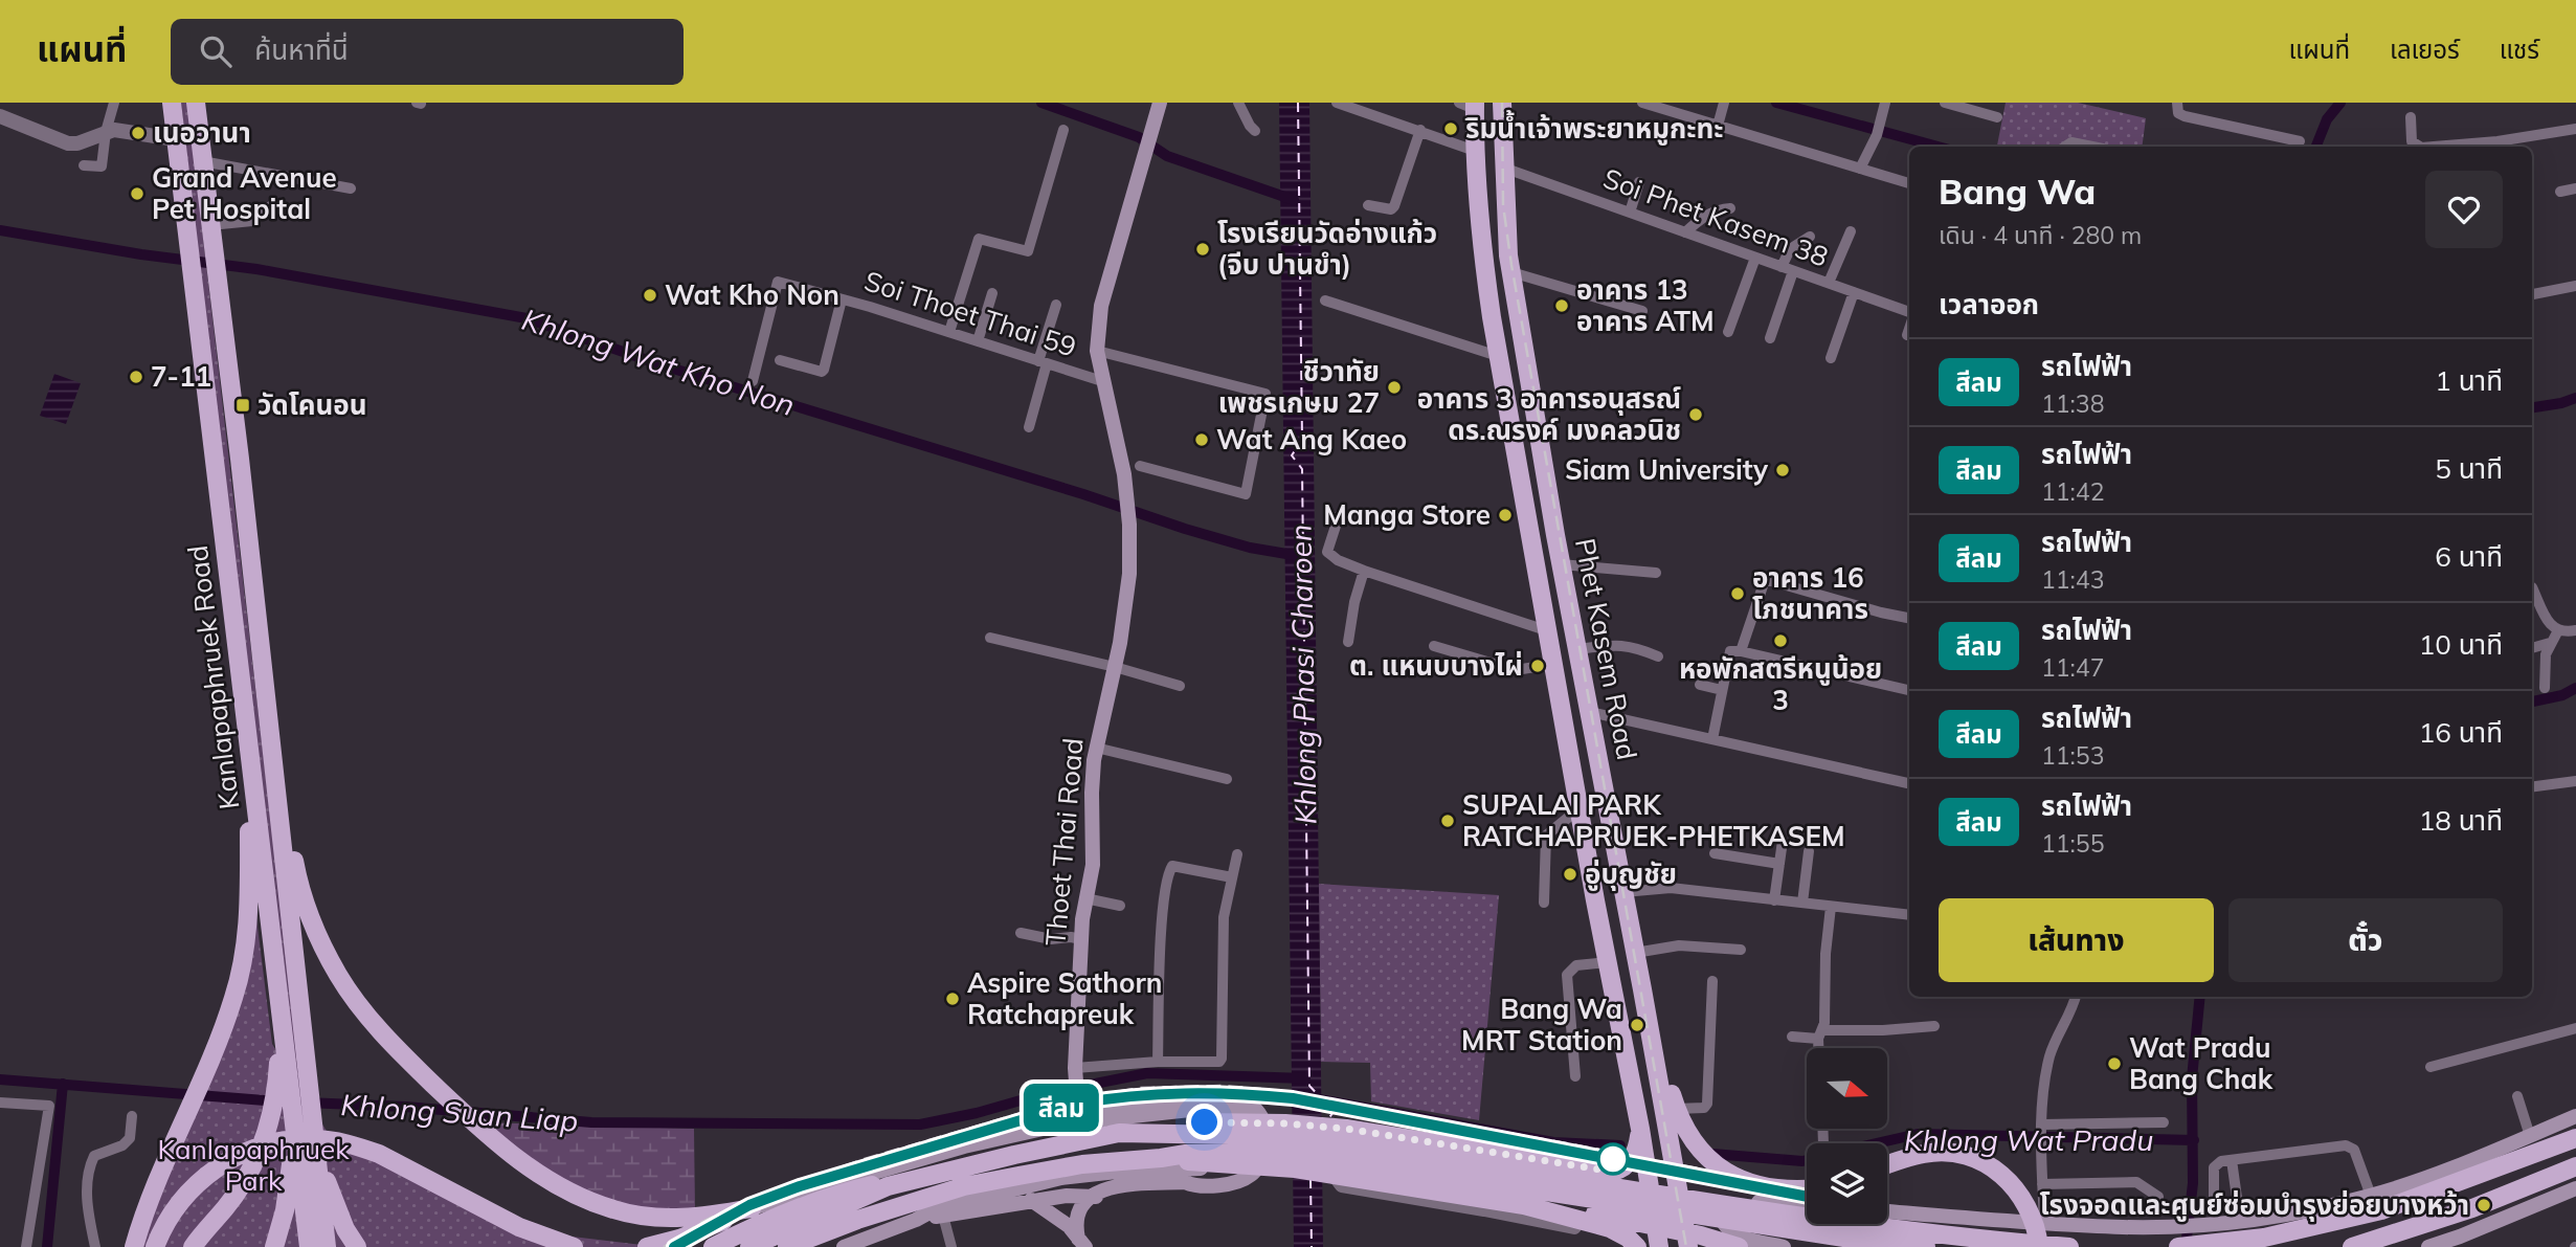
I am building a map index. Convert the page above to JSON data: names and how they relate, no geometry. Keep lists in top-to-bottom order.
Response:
{
  "streets": {
    "main road": ["Phet Kasem Road", "Kanlapaphruek Road", "Thoet Thai Road"],
    "street": ["Soi Phet Kasem 38", "Soi Thoet Thai 59"]
  },
  "crossings": [
    ["Soi Phet Kasem 38", "Phet Kasem Road"],
    ["Soi Thoet Thai 59", "Thoet Thai Road"]
  ],
  "water": [
    "Khlong Wat Kho Non",
    "Khlong Phasi Charoen",
    "Khlong Suan Liap",
    "Khlong Wat Pradu"
  ],
  "parks": ["Kanlapaphruek Park"],
  "places": {
    "other": [
      "ริมน้ำเจ้าพระยาหมูกะทะ",
      "เนอวานา",
      "Grand Avenue Pet Hospital",
      "โรงเรียนวัดอ่างแก้ว (จีบ ปานขำ)",
      "Wat Kho Non",
      "อาคาร 13 อาคาร ATM",
      "7-11",
      "ชีวาทัย เพชรเกษม 27",
      "อาคาร 3 อาคารอนุสรณ์ ดร.ณรงค์ มงคลวนิช",
      "Wat Ang Kaeo",
      "Siam University",
      "Manga Store",
      "อาคาร 16 โภชนาคาร",
      "หอพักสตรีหนูน้อย 3",
      "ต. แหนบบางไผ่",
      "SUPALAI PARK RATCHAPRUEK-PHETKASEM",
      "อู่บุญชัย",
      "Aspire Sathorn Ratchapreuk",
      "Bang Wa MRT Station",
      "Wat Pradu Bang Chak",
      "โรงจอดและศูนย์ซ่อมบำรุงย่อยบางหว้า"
    ],
    "transit": ["วัดโคนอน"]
  },
  "lines": ["metro line สีลม"],
  "north": "right",
  "page": {
    "header": "แผนที่",
    "search": "ค้นหาที่นี่",
    "nav": ["แผนที่", "เลเยอร์", "แชร์"],
    "on_map": "สีลม",
    "heading": [
      ["Bang Wa", "เดิน · 4 นาที · 280 m"],
      "เวลาออก"
    ],
    "list": [
      {
        "mark": "สีลม",
        "name": "รถไฟฟ้า",
        "note": "11:38",
        "value": "1 นาที"
      },
      {
        "mark": "สีลม",
        "name": "รถไฟฟ้า",
        "note": "11:42",
        "value": "5 นาที"
      },
      {
        "mark": "สีลม",
        "name": "รถไฟฟ้า",
        "note": "11:43",
        "value": "6 นาที"
      },
      {
        "mark": "สีลม",
        "name": "รถไฟฟ้า",
        "note": "11:47",
        "value": "10 นาที"
      },
      {
        "mark": "สีลม",
        "name": "รถไฟฟ้า",
        "note": "11:53",
        "value": "16 นาที"
      },
      {
        "mark": "สีลม",
        "name": "รถไฟฟ้า",
        "note": "11:55",
        "value": "18 นาที"
      }
    ],
    "buttons": ["เส้นทาง", "ตั๋ว"]
  }
}
